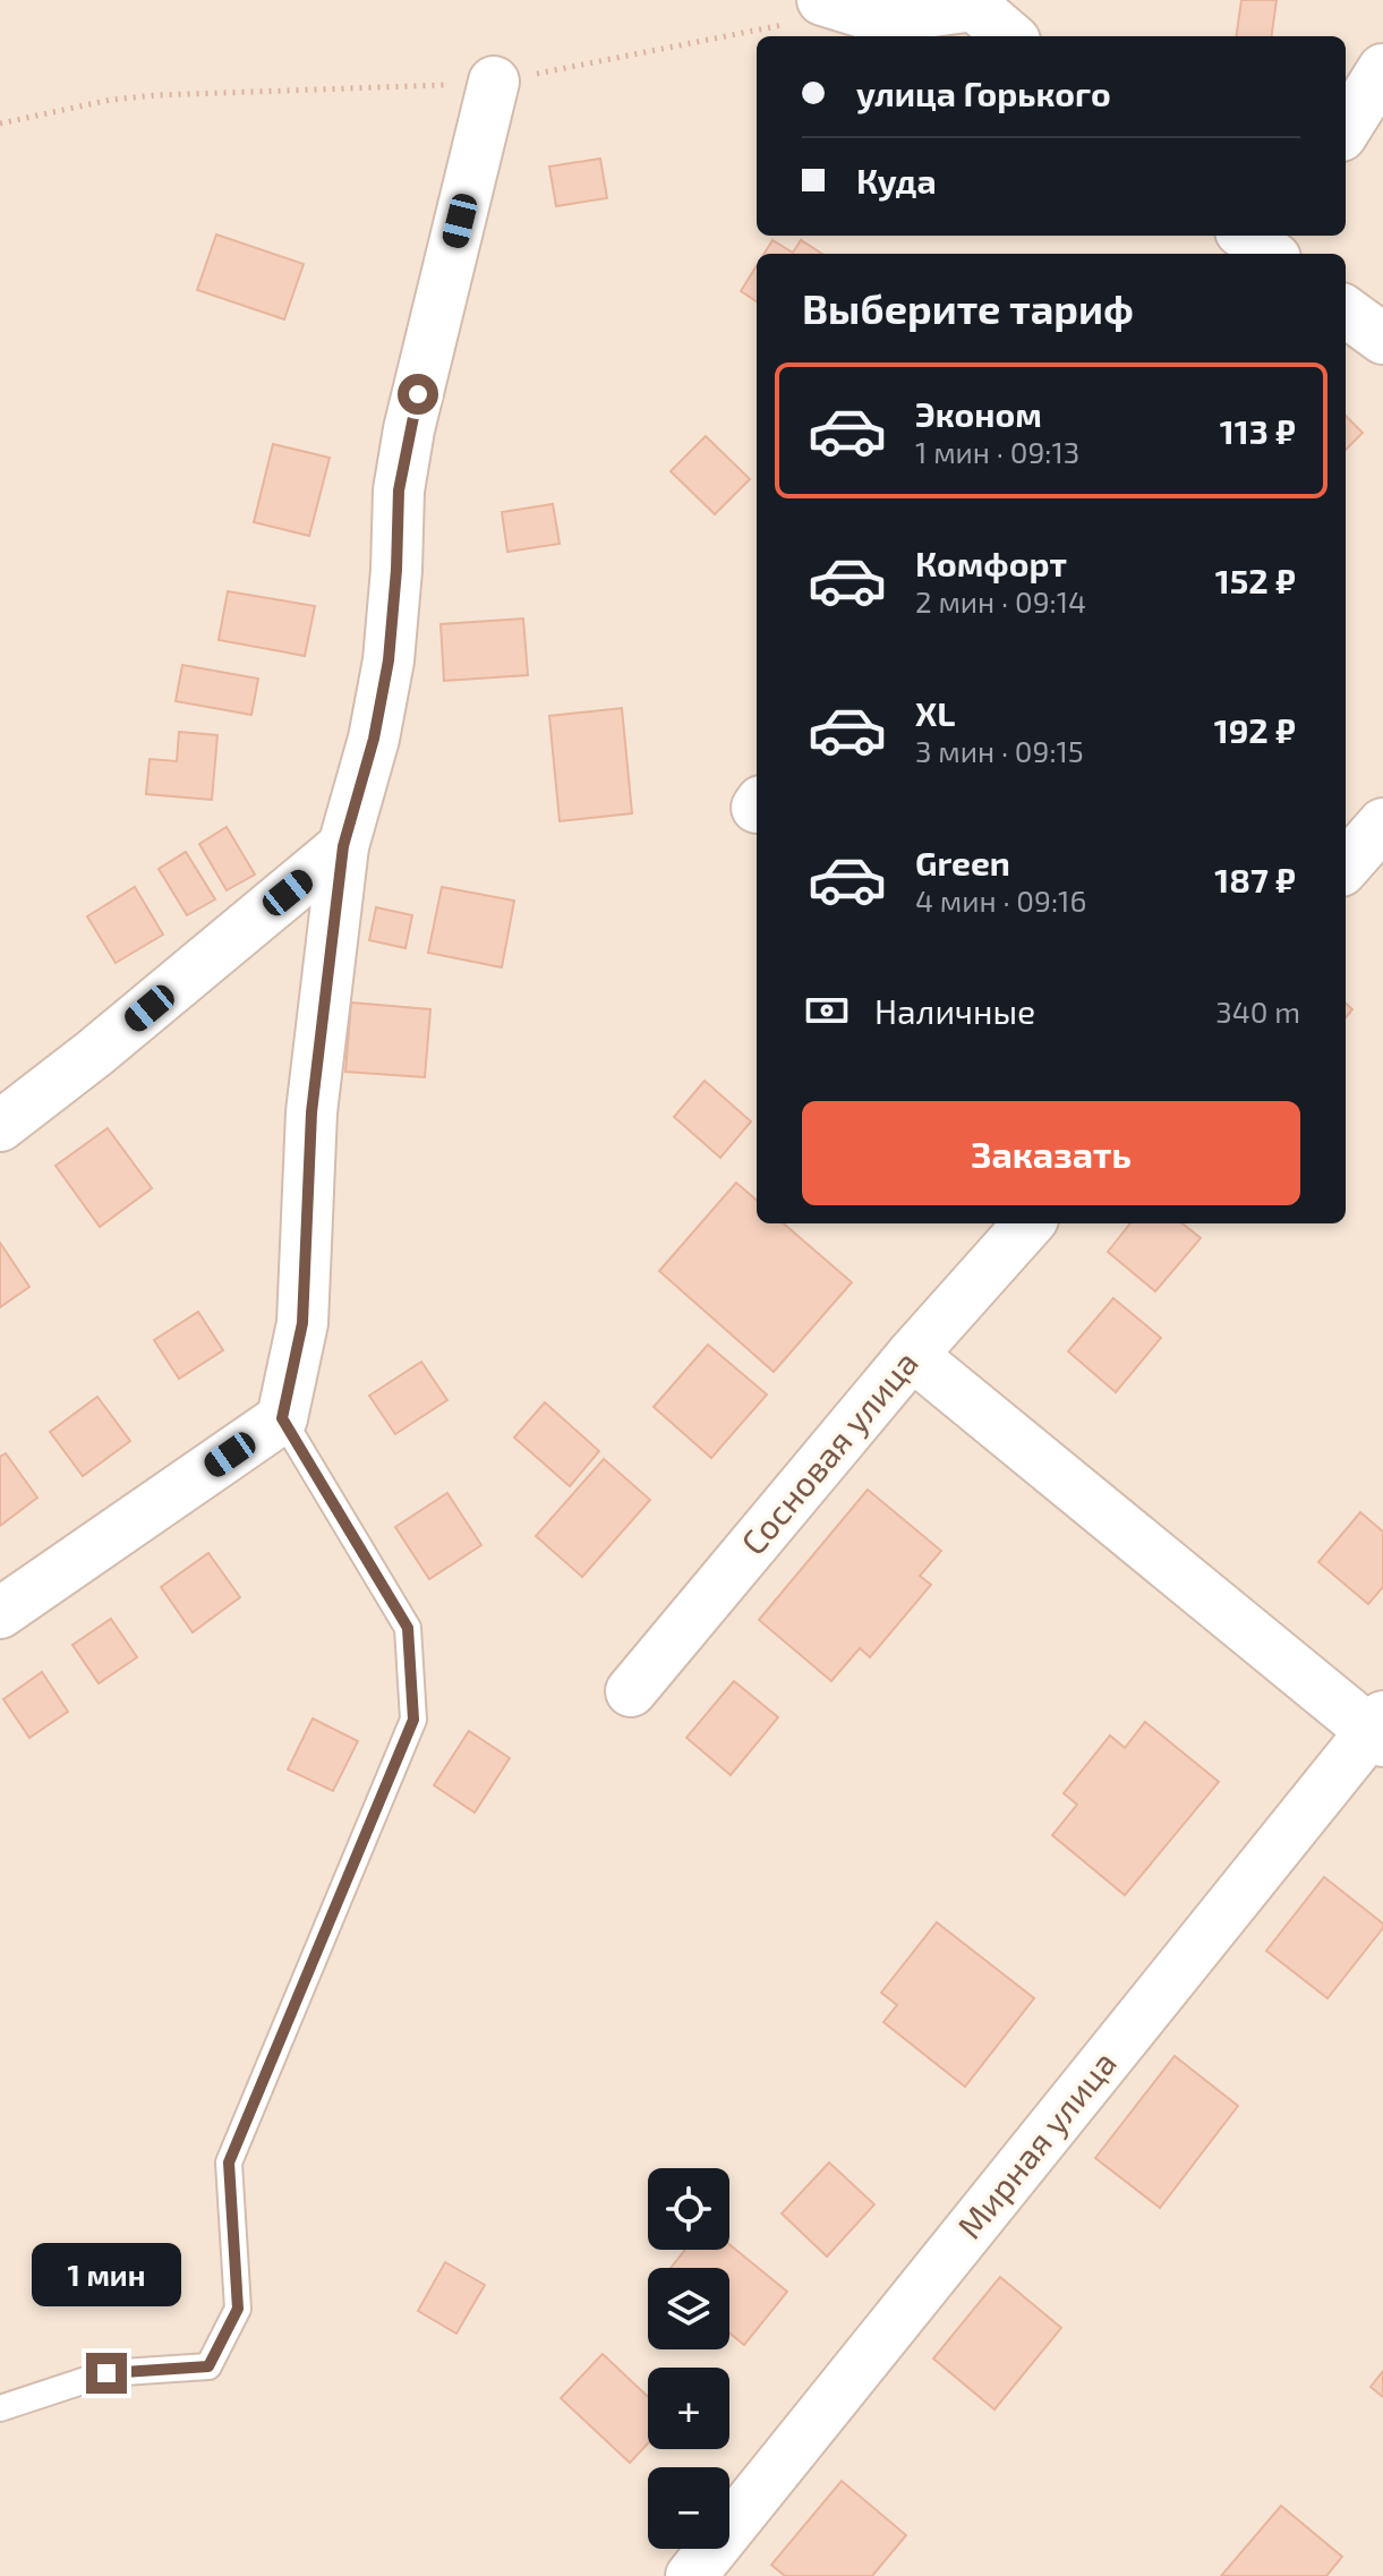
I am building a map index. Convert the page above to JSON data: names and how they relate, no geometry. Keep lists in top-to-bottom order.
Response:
{
  "streets": {
    "street": ["Сосновая улица", "Мирная улица"]
  },
  "page": {
    "banner": ["улица Горького", "Куда"],
    "heading": "Выберите тариф",
    "list": [
      {
        "name": "Эконом",
        "note": "1 мин · 09:13",
        "value": "113 ₽"
      },
      {
        "name": "Комфорт",
        "note": "2 мин · 09:14",
        "value": "152 ₽"
      },
      {
        "name": "XL",
        "note": "3 мин · 09:15",
        "value": "192 ₽"
      },
      {
        "name": "Green",
        "note": "4 мин · 09:16",
        "value": "187 ₽"
      }
    ],
    "pay": ["Наличные", "340 m"],
    "buttons": "Заказать",
    "map_buttons": ["+", "−"],
    "bubble": "1 мин"
  }
}
